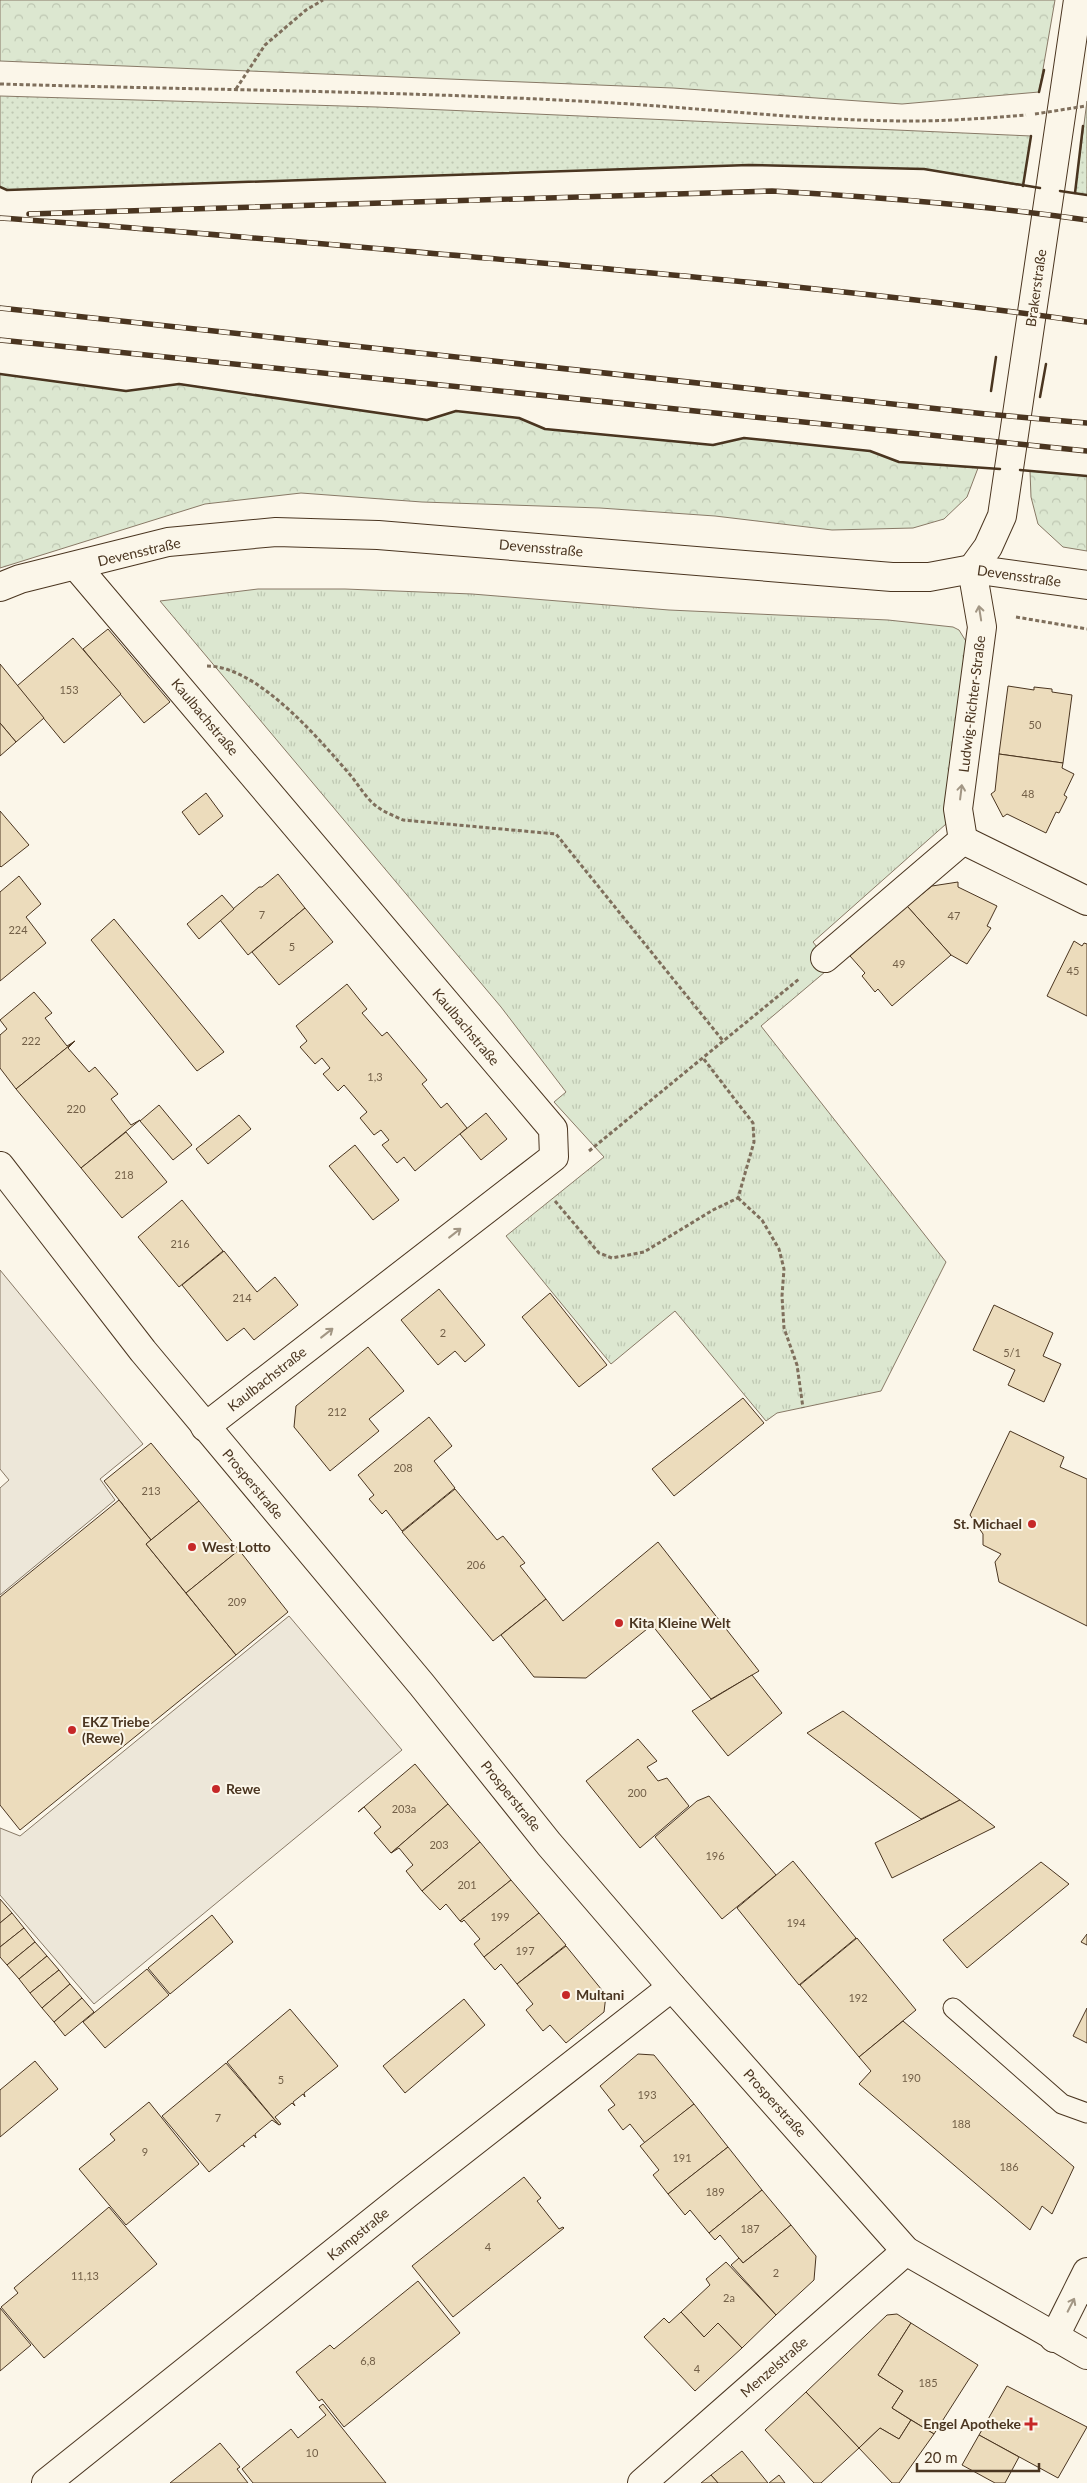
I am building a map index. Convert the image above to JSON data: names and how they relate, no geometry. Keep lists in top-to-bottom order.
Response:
{
  "streets": {
    "street": [
      "Brakerstraße",
      "Devensstraße",
      "Ludwig-Richter-Straße",
      "Kaulbachstraße",
      "Prosperstraße",
      "Kampstraße",
      "Menzelstraße"
    ]
  },
  "crossings": [
    ["Brakerstraße", "Devensstraße"],
    ["Brakerstraße", "Ludwig-Richter-Straße"],
    ["Devensstraße", "Ludwig-Richter-Straße"],
    ["Devensstraße", "Kaulbachstraße"],
    ["Kaulbachstraße", "Prosperstraße"],
    ["Prosperstraße", "Kampstraße"],
    ["Prosperstraße", "Menzelstraße"]
  ],
  "one_way": ["Ludwig-Richter-Straße", "Kaulbachstraße"],
  "places": {
    "other": [
      "St. Michael",
      "West Lotto",
      "Kita Kleine Welt",
      "EKZ Triebe (Rewe)",
      "Rewe",
      "Multani"
    ],
    "health": ["Engel Apotheke"]
  },
  "house_numbers": [
    "153",
    "50",
    "48",
    "7",
    "47",
    "224",
    "5",
    "49",
    "45",
    "222",
    "1,3",
    "220",
    "218",
    "216",
    "214",
    "2",
    "5/1",
    "212",
    "208",
    "213",
    "206",
    "209",
    "200",
    "203a",
    "203",
    "196",
    "201",
    "199",
    "194",
    "197",
    "192",
    "190",
    "5",
    "193",
    "7",
    "188",
    "9",
    "191",
    "186",
    "189",
    "187",
    "4",
    "2",
    "11,13",
    "2a",
    "6,8",
    "4",
    "185",
    "10"
  ],
  "scale_bar": "20 m"
}
